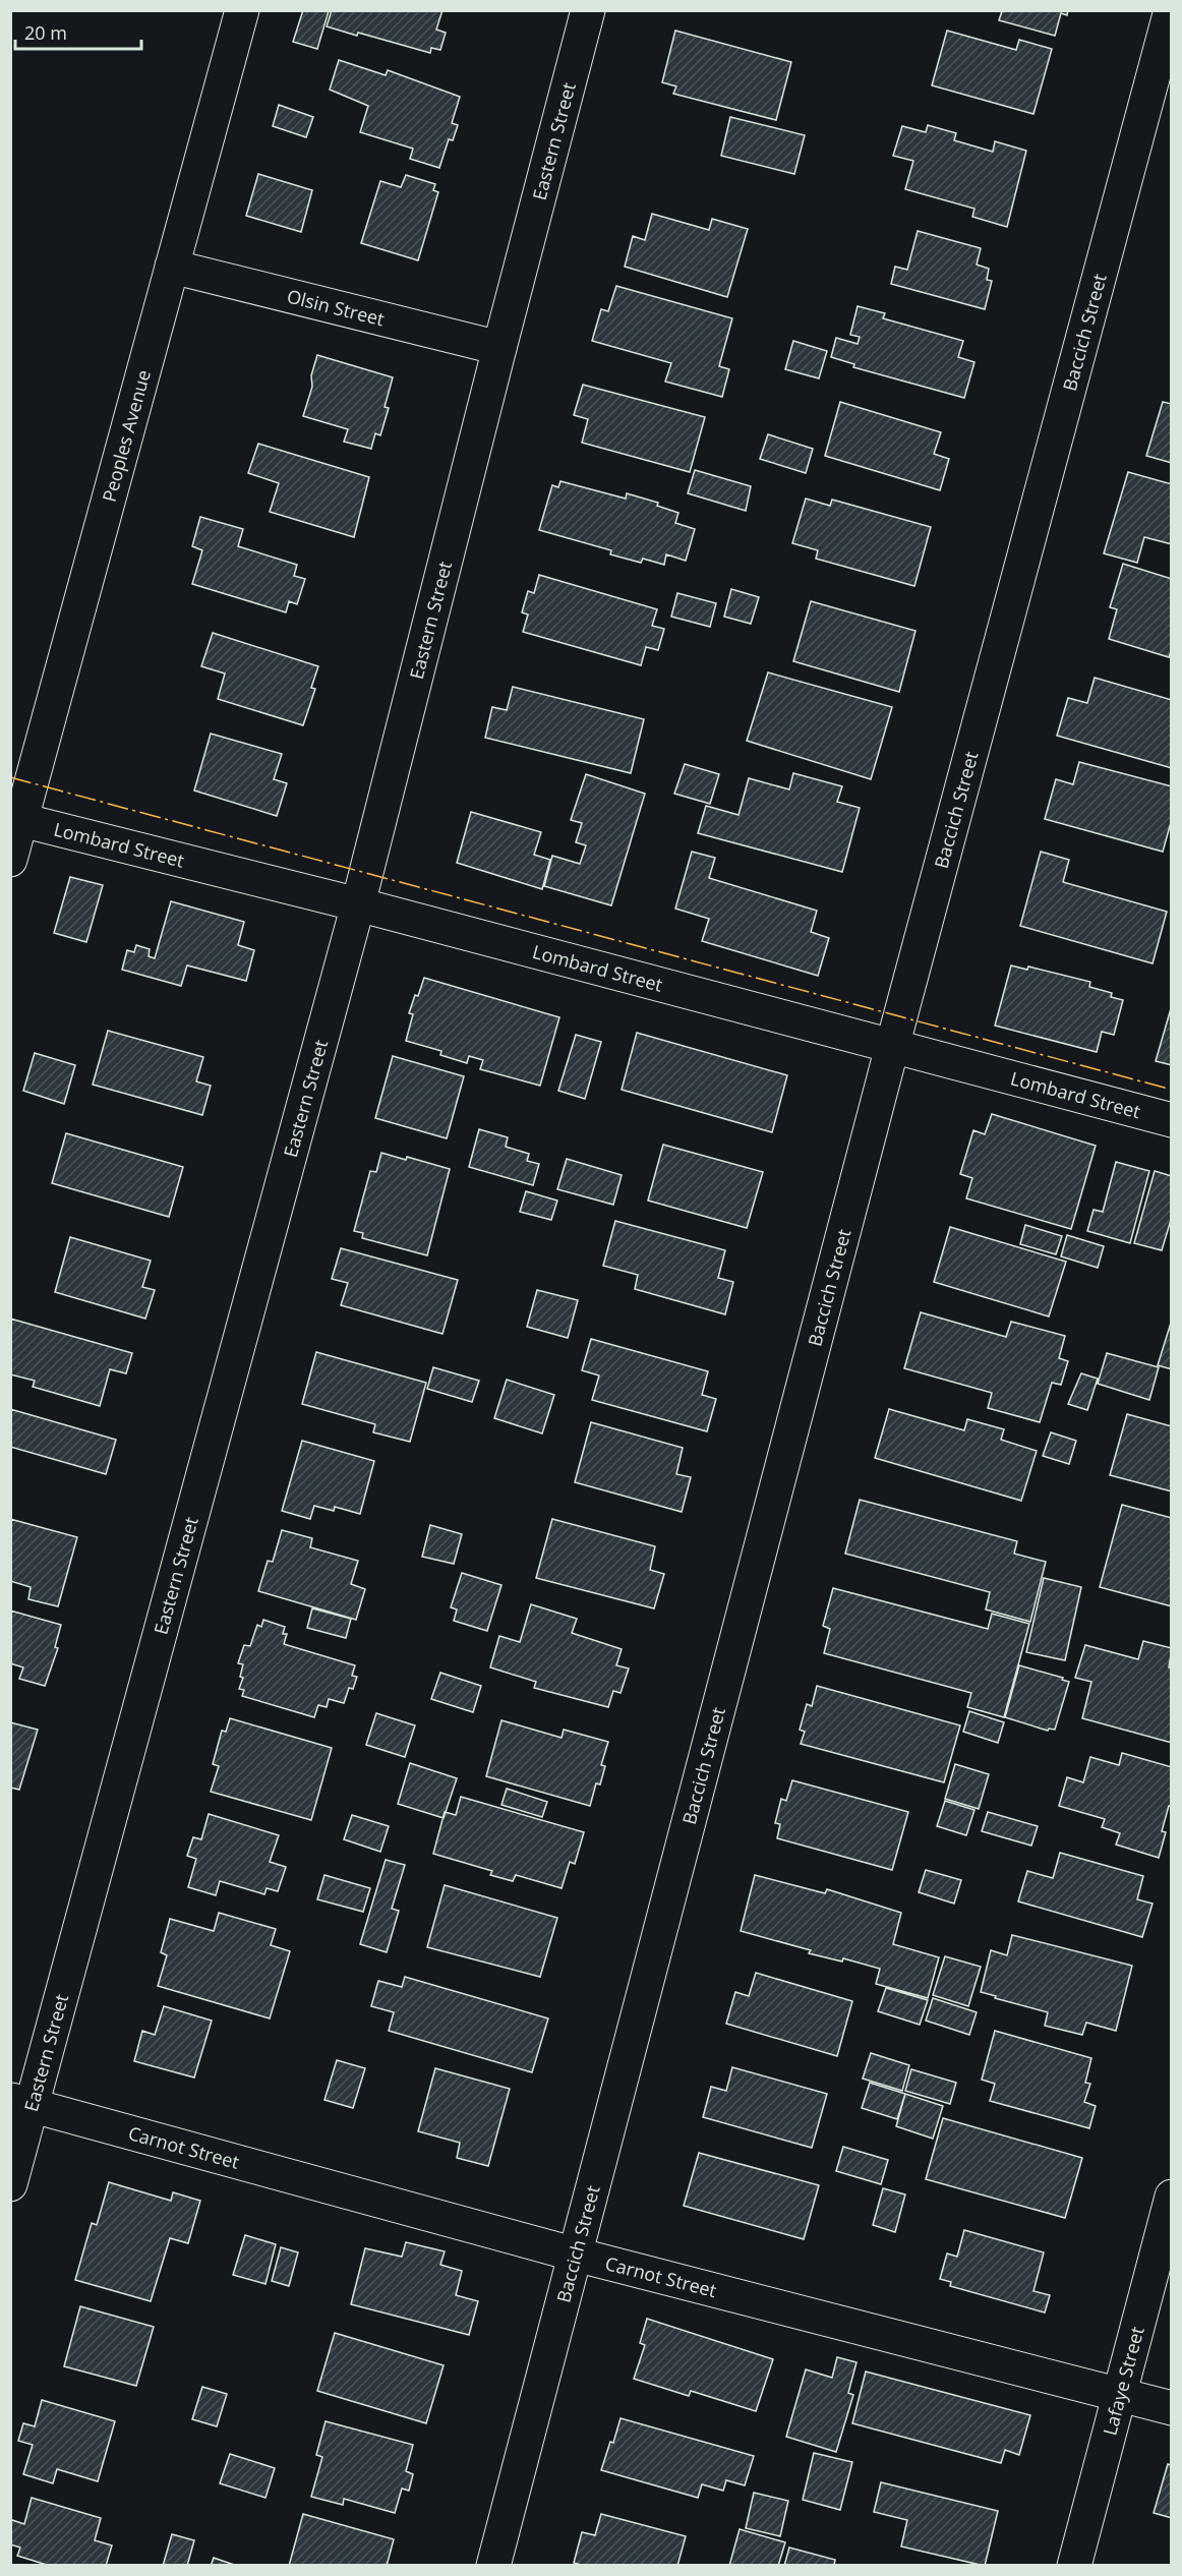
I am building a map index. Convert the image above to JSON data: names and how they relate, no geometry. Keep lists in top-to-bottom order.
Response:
{
  "streets": {
    "street": [
      "Eastern Street",
      "Olsin Street",
      "Baccich Street",
      "Peoples Avenue",
      "Lombard Street",
      "Carnot Street",
      "Lafaye Street"
    ]
  },
  "crossings": [
    ["Eastern Street", "Olsin Street"],
    ["Eastern Street", "Lombard Street"],
    ["Eastern Street", "Carnot Street"],
    ["Olsin Street", "Peoples Avenue"],
    ["Baccich Street", "Lombard Street"],
    ["Baccich Street", "Carnot Street"],
    ["Peoples Avenue", "Lombard Street"],
    ["Carnot Street", "Lafaye Street"]
  ],
  "scale_bar": "20 m"
}
